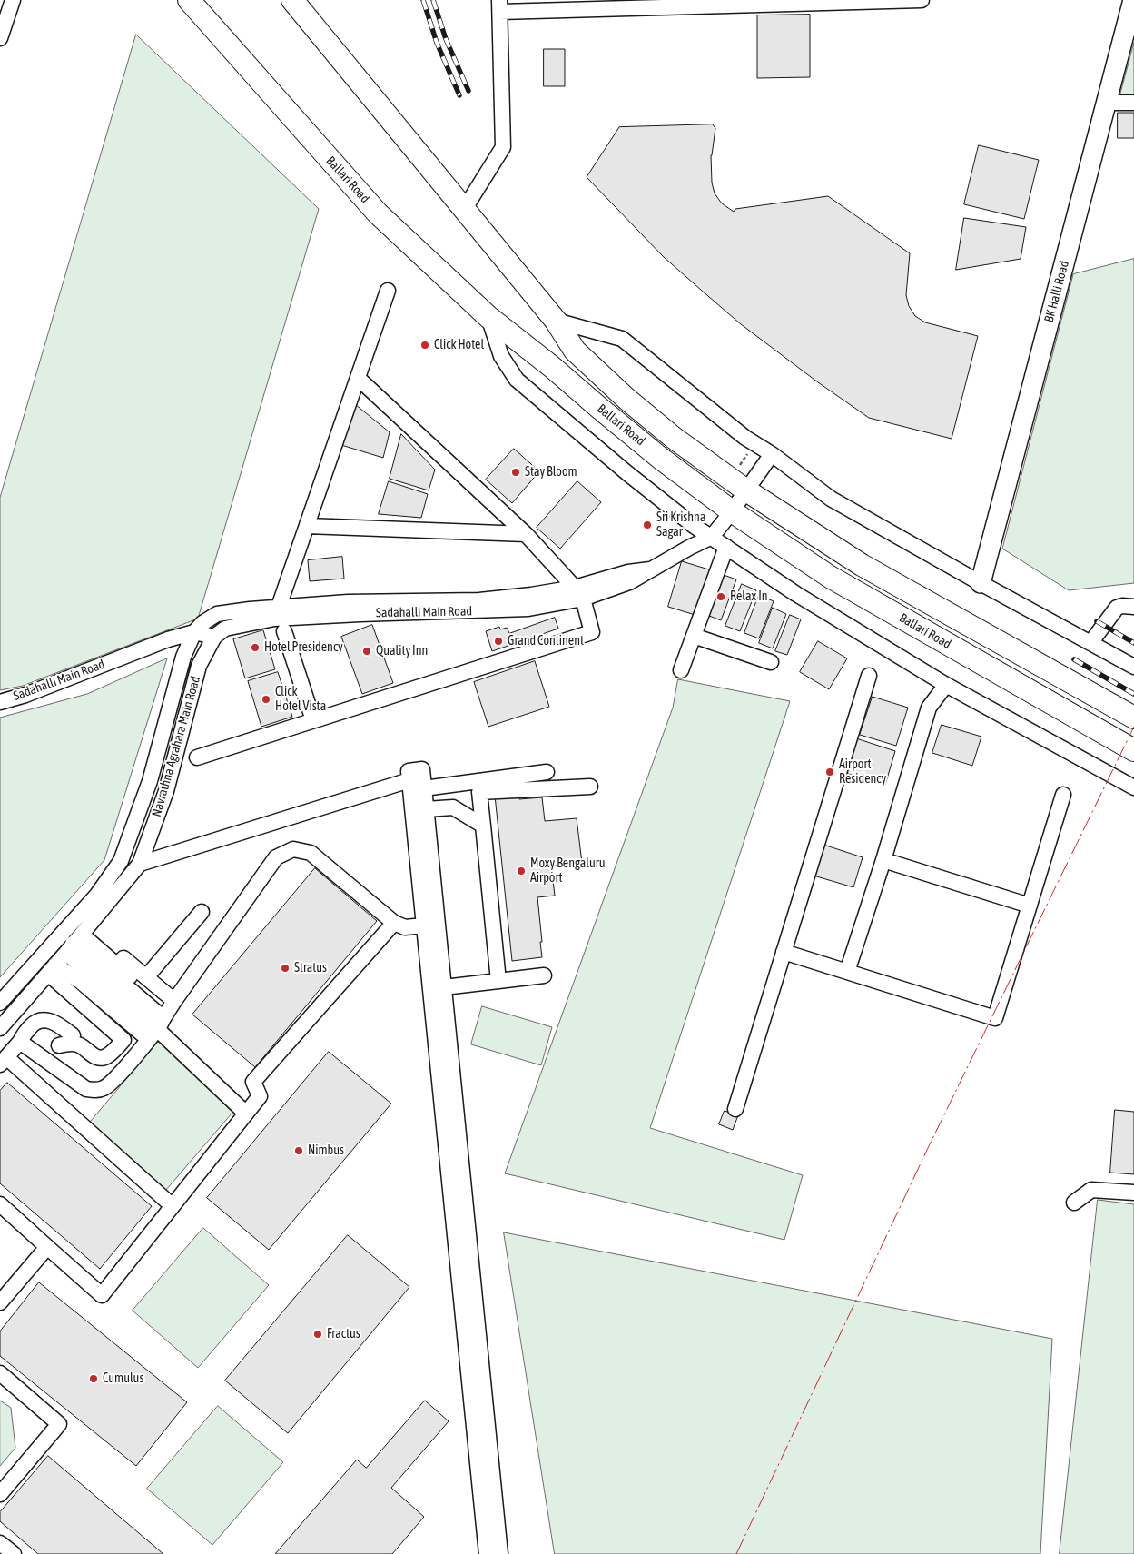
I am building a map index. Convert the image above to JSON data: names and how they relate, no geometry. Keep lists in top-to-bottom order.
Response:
{
  "streets": {
    "highway": ["Ballari Road"],
    "main road": ["BK Halli Road"],
    "street": ["Sadahalli Main Road", "Navrathna Agrahara Main Road"]
  },
  "crossings": [
    ["Sadahalli Main Road", "Navrathna Agrahara Main Road"]
  ],
  "places": [
    "Click Hotel",
    "Stay Bloom",
    "Sri Krishna Sagar",
    "Relax In",
    "Grand Continent",
    "Hotel Presidency",
    "Quality Inn",
    "Click Hotel Vista",
    "Airport Residency",
    "Moxy Bengaluru Airport",
    "Stratus",
    "Nimbus",
    "Fractus",
    "Cumulus"
  ]
}
